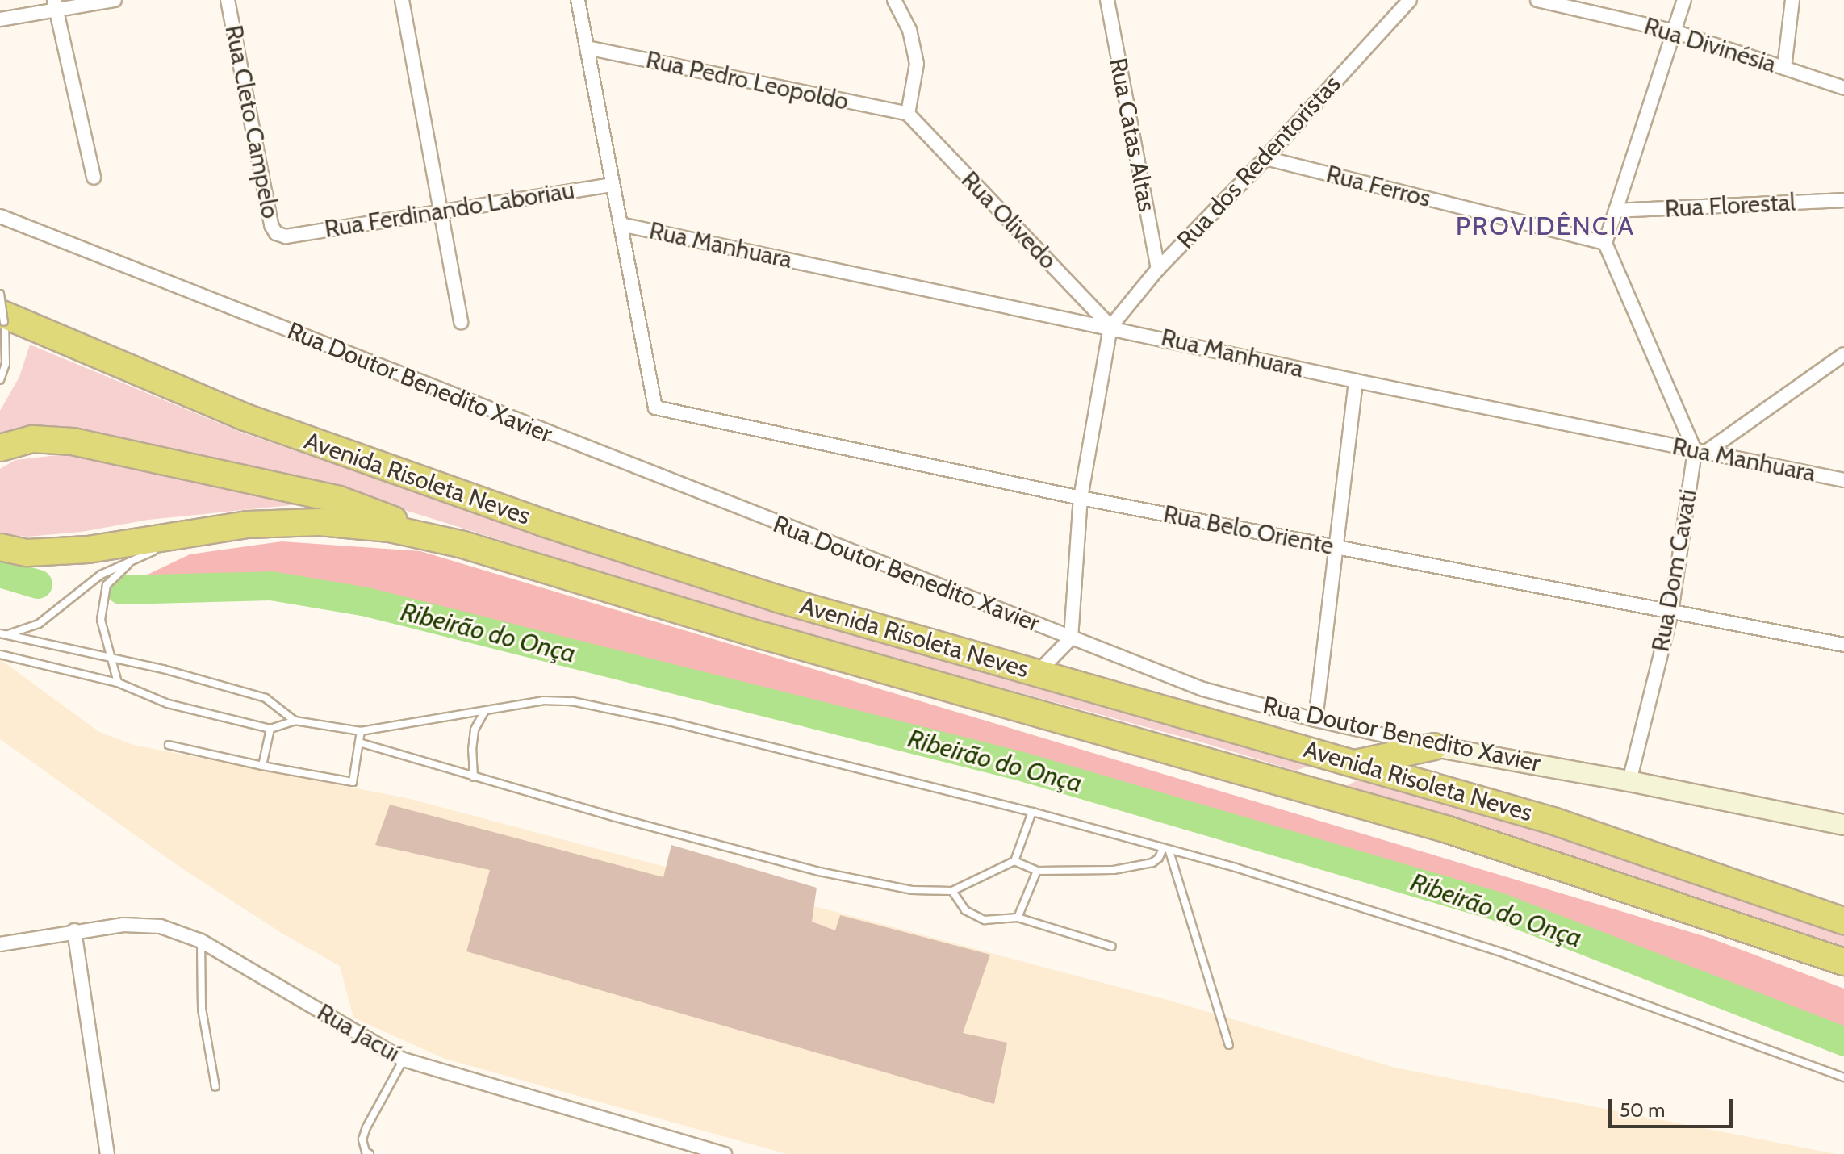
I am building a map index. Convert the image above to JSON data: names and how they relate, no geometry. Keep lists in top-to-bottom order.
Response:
{
  "streets": {
    "highway": ["Avenida Risoleta Neves"],
    "street": [
      "Rua Divinésia",
      "Rua Pedro Leopoldo",
      "Rua Cleto Campelo",
      "Rua Catas Altas",
      "Rua dos Redentoristas",
      "Rua Ferros",
      "Rua Florestal",
      "Rua Ferdinando Laboriau",
      "Rua Olivedo",
      "Rua Manhuara",
      "Rua Doutor Benedito Xavier",
      "Rua Belo Oriente",
      "Rua Dom Cavati",
      "Rua Jacuí"
    ]
  },
  "crossings": [
    ["Rua Pedro Leopoldo", "Rua Olivedo"],
    ["Rua Cleto Campelo", "Rua Ferdinando Laboriau"],
    ["Rua Catas Altas", "Rua dos Redentoristas"],
    ["Rua dos Redentoristas", "Rua Ferros"],
    ["Rua dos Redentoristas", "Rua Olivedo"],
    ["Rua dos Redentoristas", "Rua Manhuara"],
    ["Rua Olivedo", "Rua Manhuara"],
    ["Rua Manhuara", "Rua Belo Oriente"],
    ["Rua Manhuara", "Rua Dom Cavati"],
    ["Rua Doutor Benedito Xavier", "Rua Dom Cavati"],
    ["Rua Belo Oriente", "Rua Dom Cavati"]
  ],
  "districts": ["PROVIDÊNCIA"],
  "water": ["Ribeirão do Onça"],
  "scale_bar": "50 m"
}
